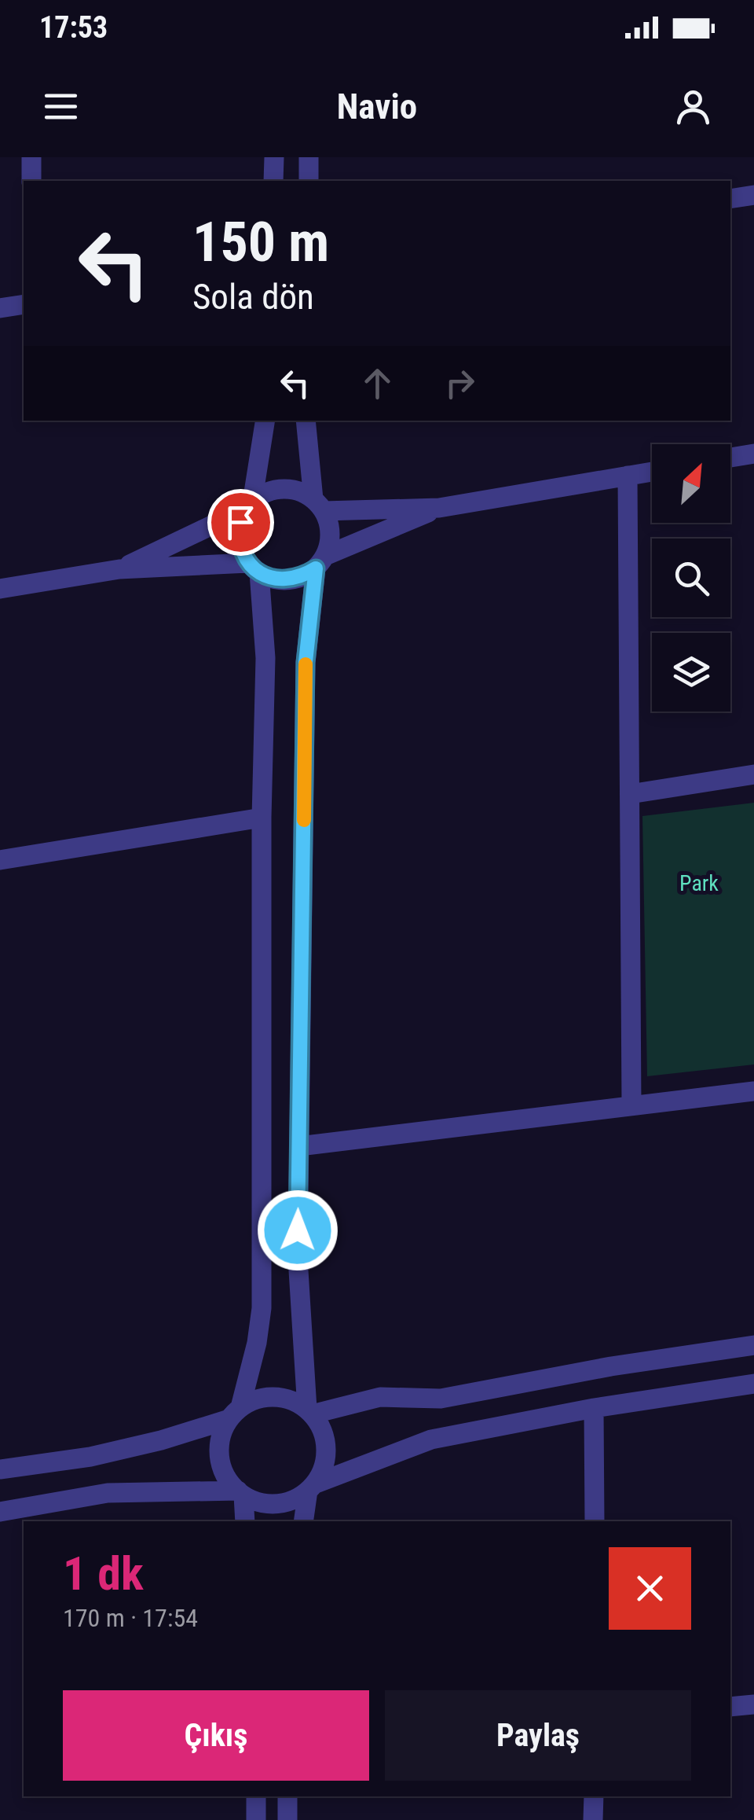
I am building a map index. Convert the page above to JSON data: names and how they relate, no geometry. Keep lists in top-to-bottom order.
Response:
{
  "parks": ["Park"],
  "north": "top right",
  "page": {
    "status": "17:53",
    "header": "Navio",
    "turn": ["150 m", "Sola dön"],
    "heading": ["1 dk", "170 m · 17:54"],
    "buttons": ["Çıkış", "Paylaş"]
  }
}
